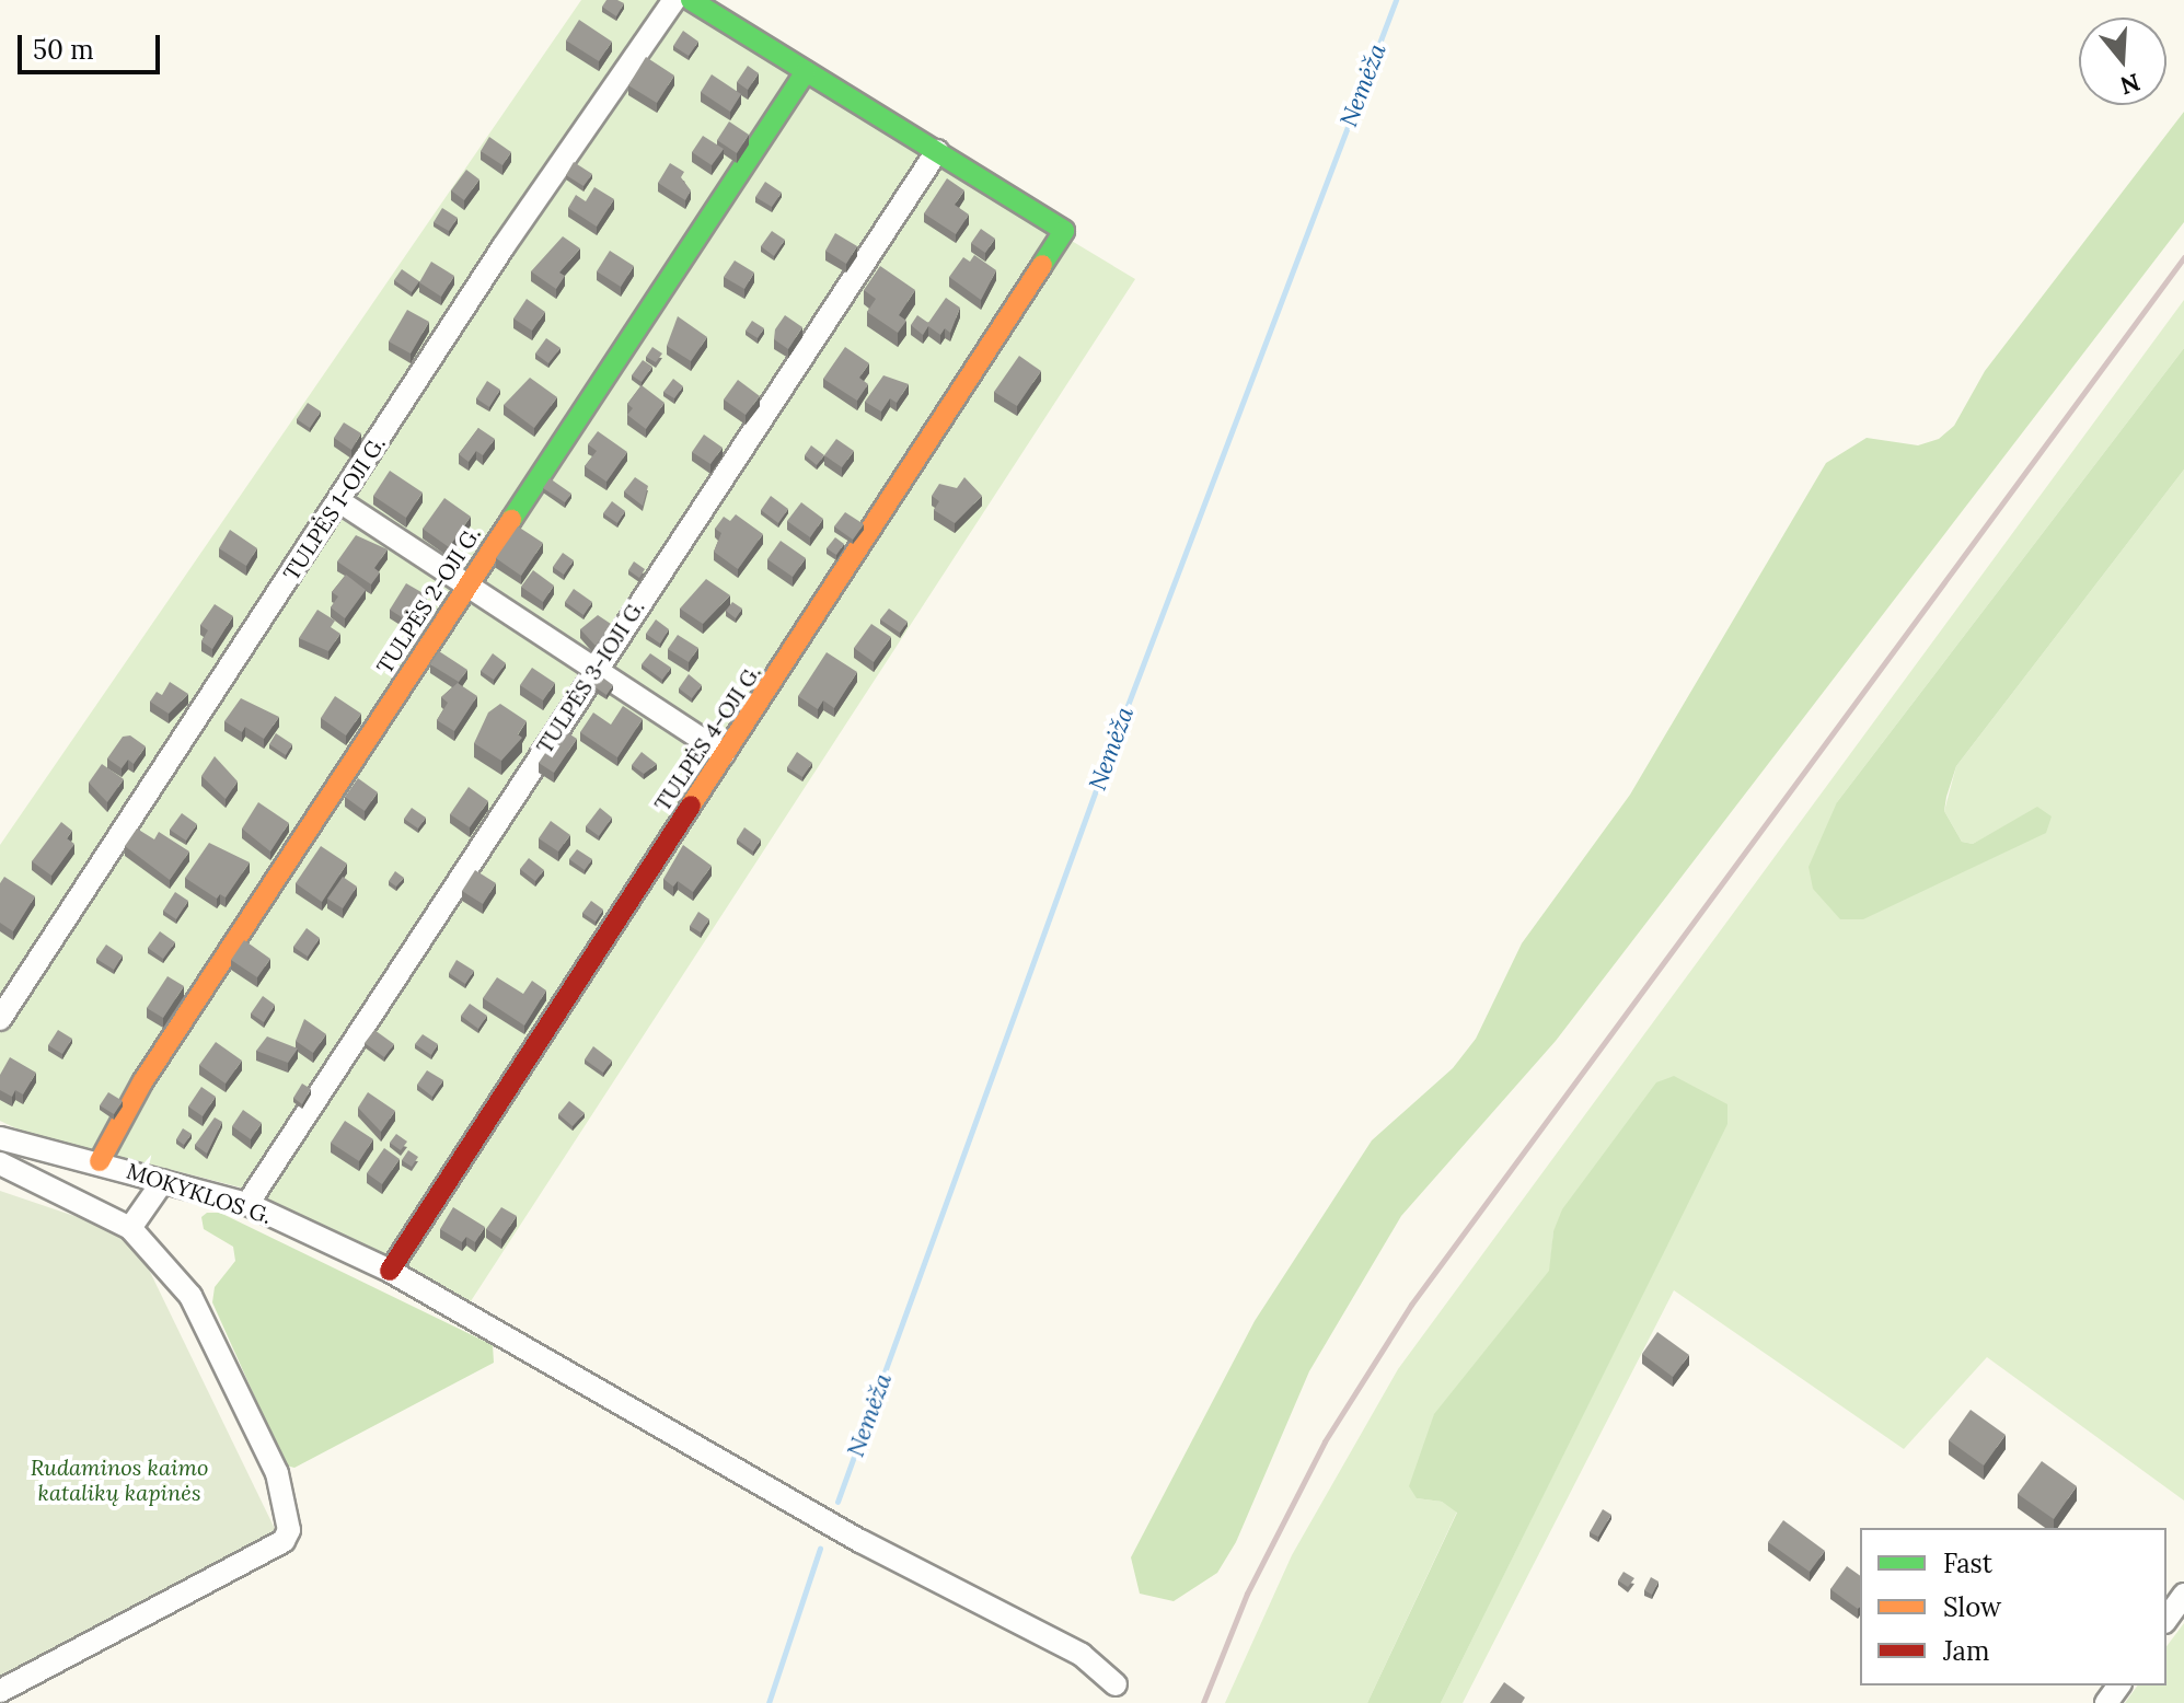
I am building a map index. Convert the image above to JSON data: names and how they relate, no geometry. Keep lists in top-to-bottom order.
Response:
{
  "streets": {
    "street": [
      "TULPĖS 1-OJI G.",
      "TULPĖS 2-OJI G.",
      "TULPĖS 3-IOJI G.",
      "TULPĖS 4-OJI G.",
      "MOKYKLOS G."
    ]
  },
  "crossings": [
    ["TULPĖS 2-OJI G.", "MOKYKLOS G."],
    ["TULPĖS 3-IOJI G.", "TULPĖS 4-OJI G."],
    ["TULPĖS 3-IOJI G.", "MOKYKLOS G."],
    ["TULPĖS 4-OJI G.", "MOKYKLOS G."]
  ],
  "water": ["Nemėža"],
  "parks": ["Rudaminos kaimo katalikų kapinės"],
  "legend": ["Fast", "Slow", "Jam"],
  "scale_bar": "50 m",
  "north": "bottom"
}
